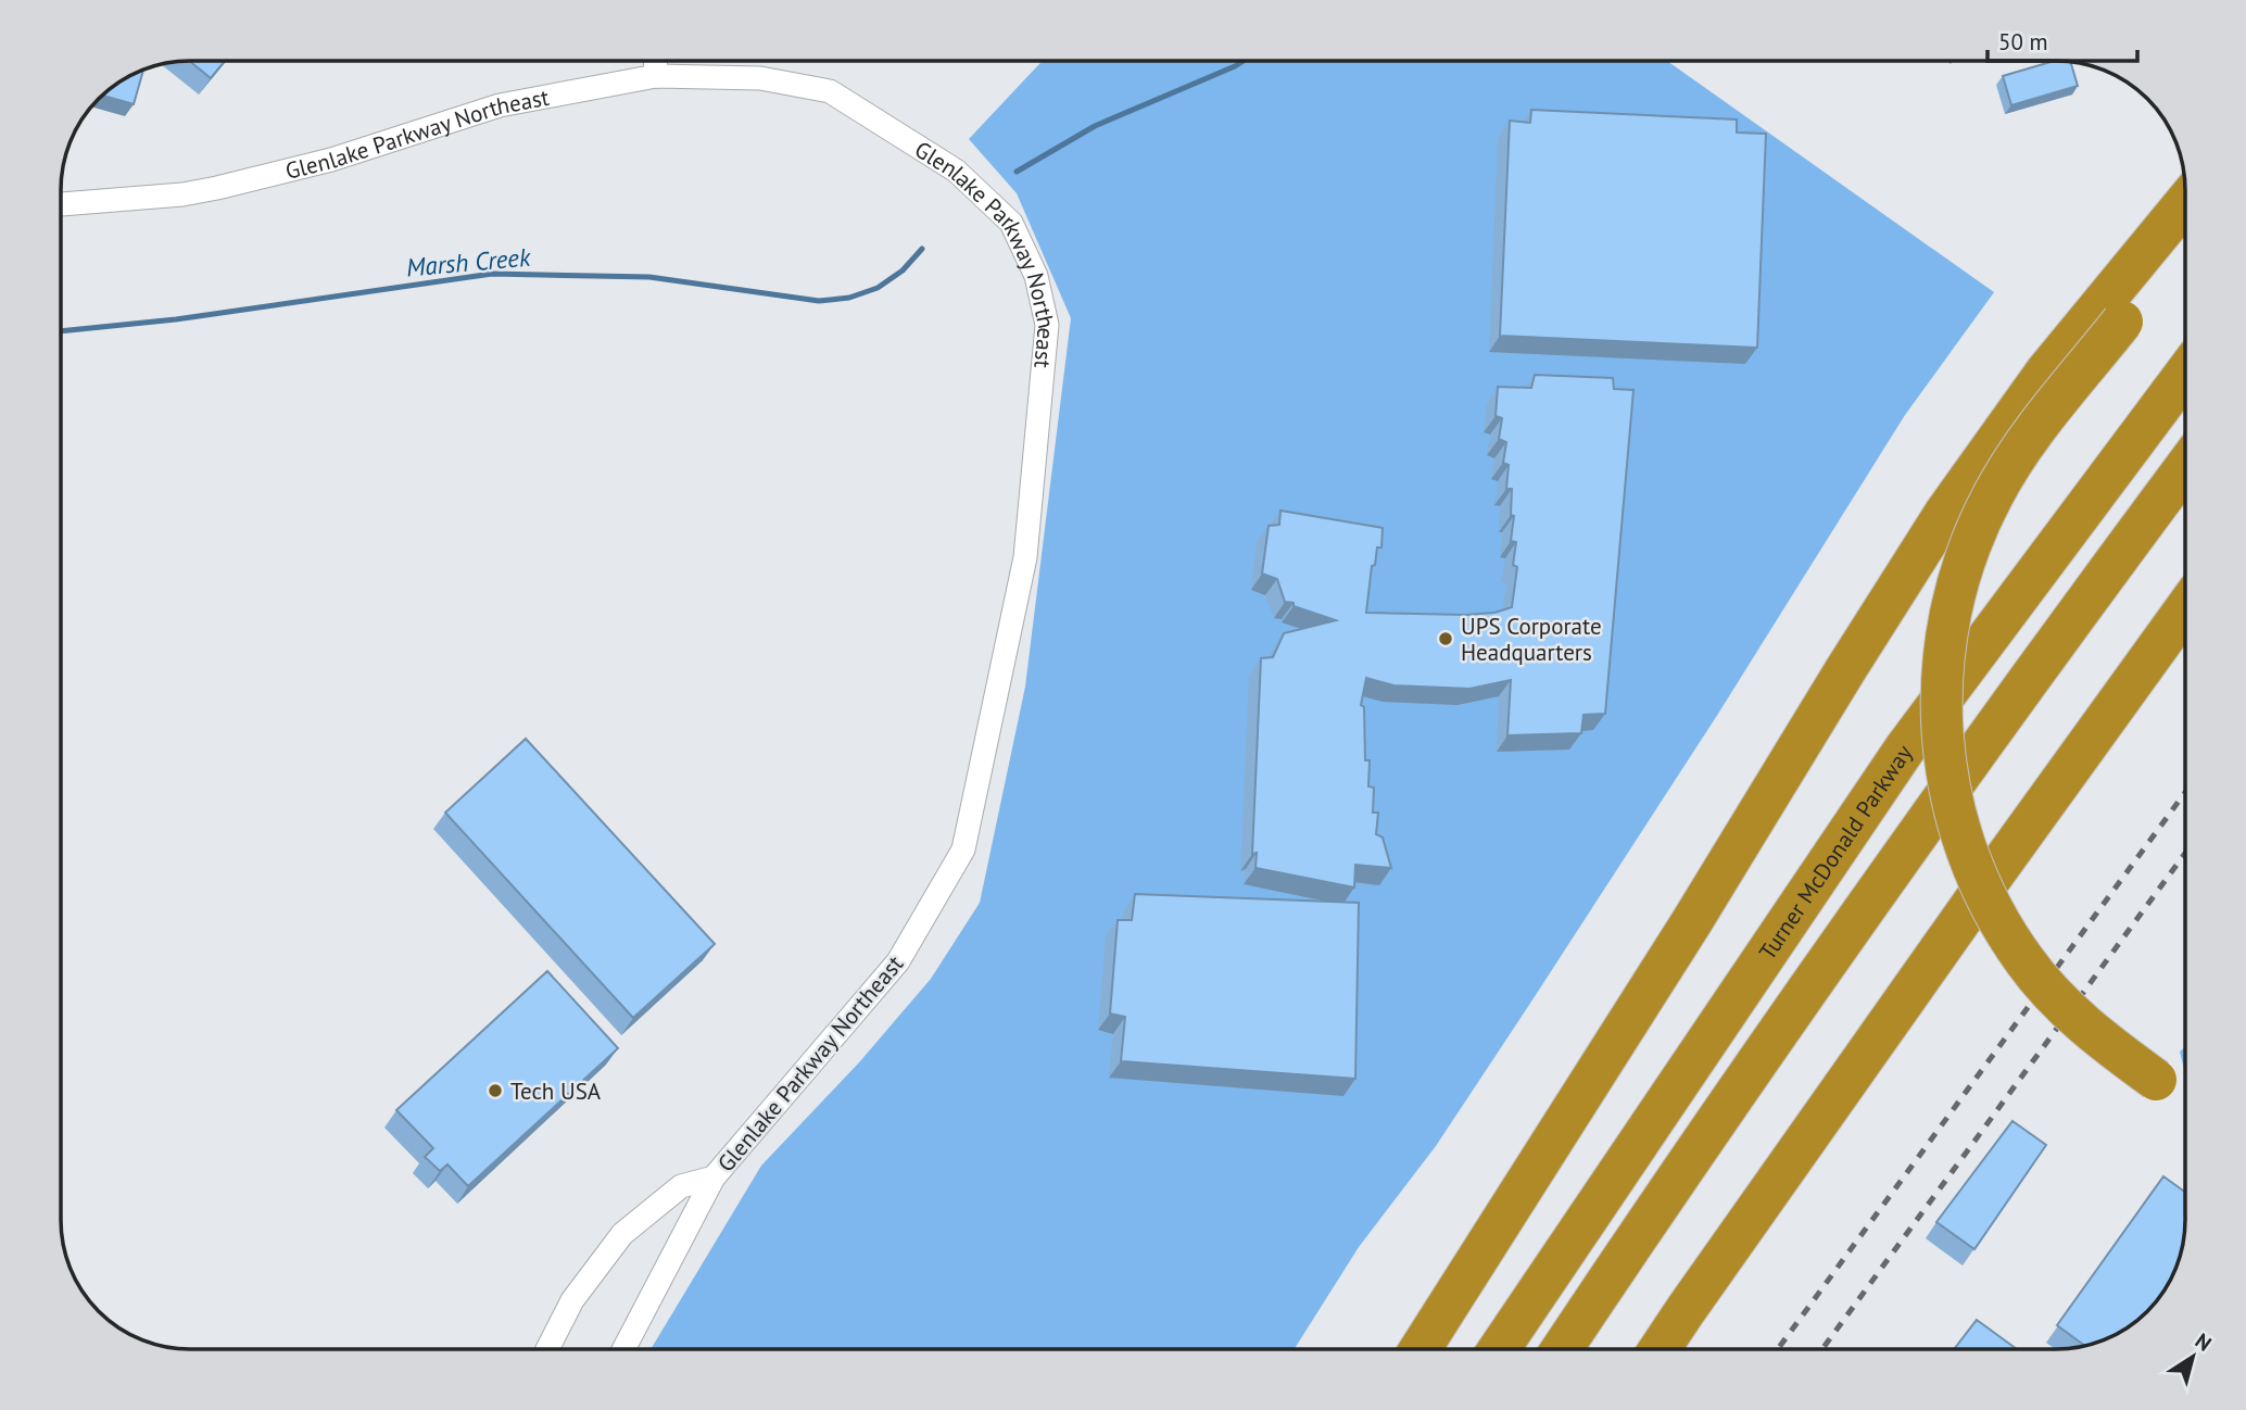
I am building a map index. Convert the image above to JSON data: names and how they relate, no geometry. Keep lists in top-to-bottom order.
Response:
{
  "streets": {
    "highway": ["Turner McDonald Parkway"],
    "street": ["Glenlake Parkway Northeast"]
  },
  "water": ["Marsh Creek"],
  "places": ["UPS Corporate Headquarters", "Tech USA"],
  "scale_bar": "50 m",
  "north": "top right"
}
